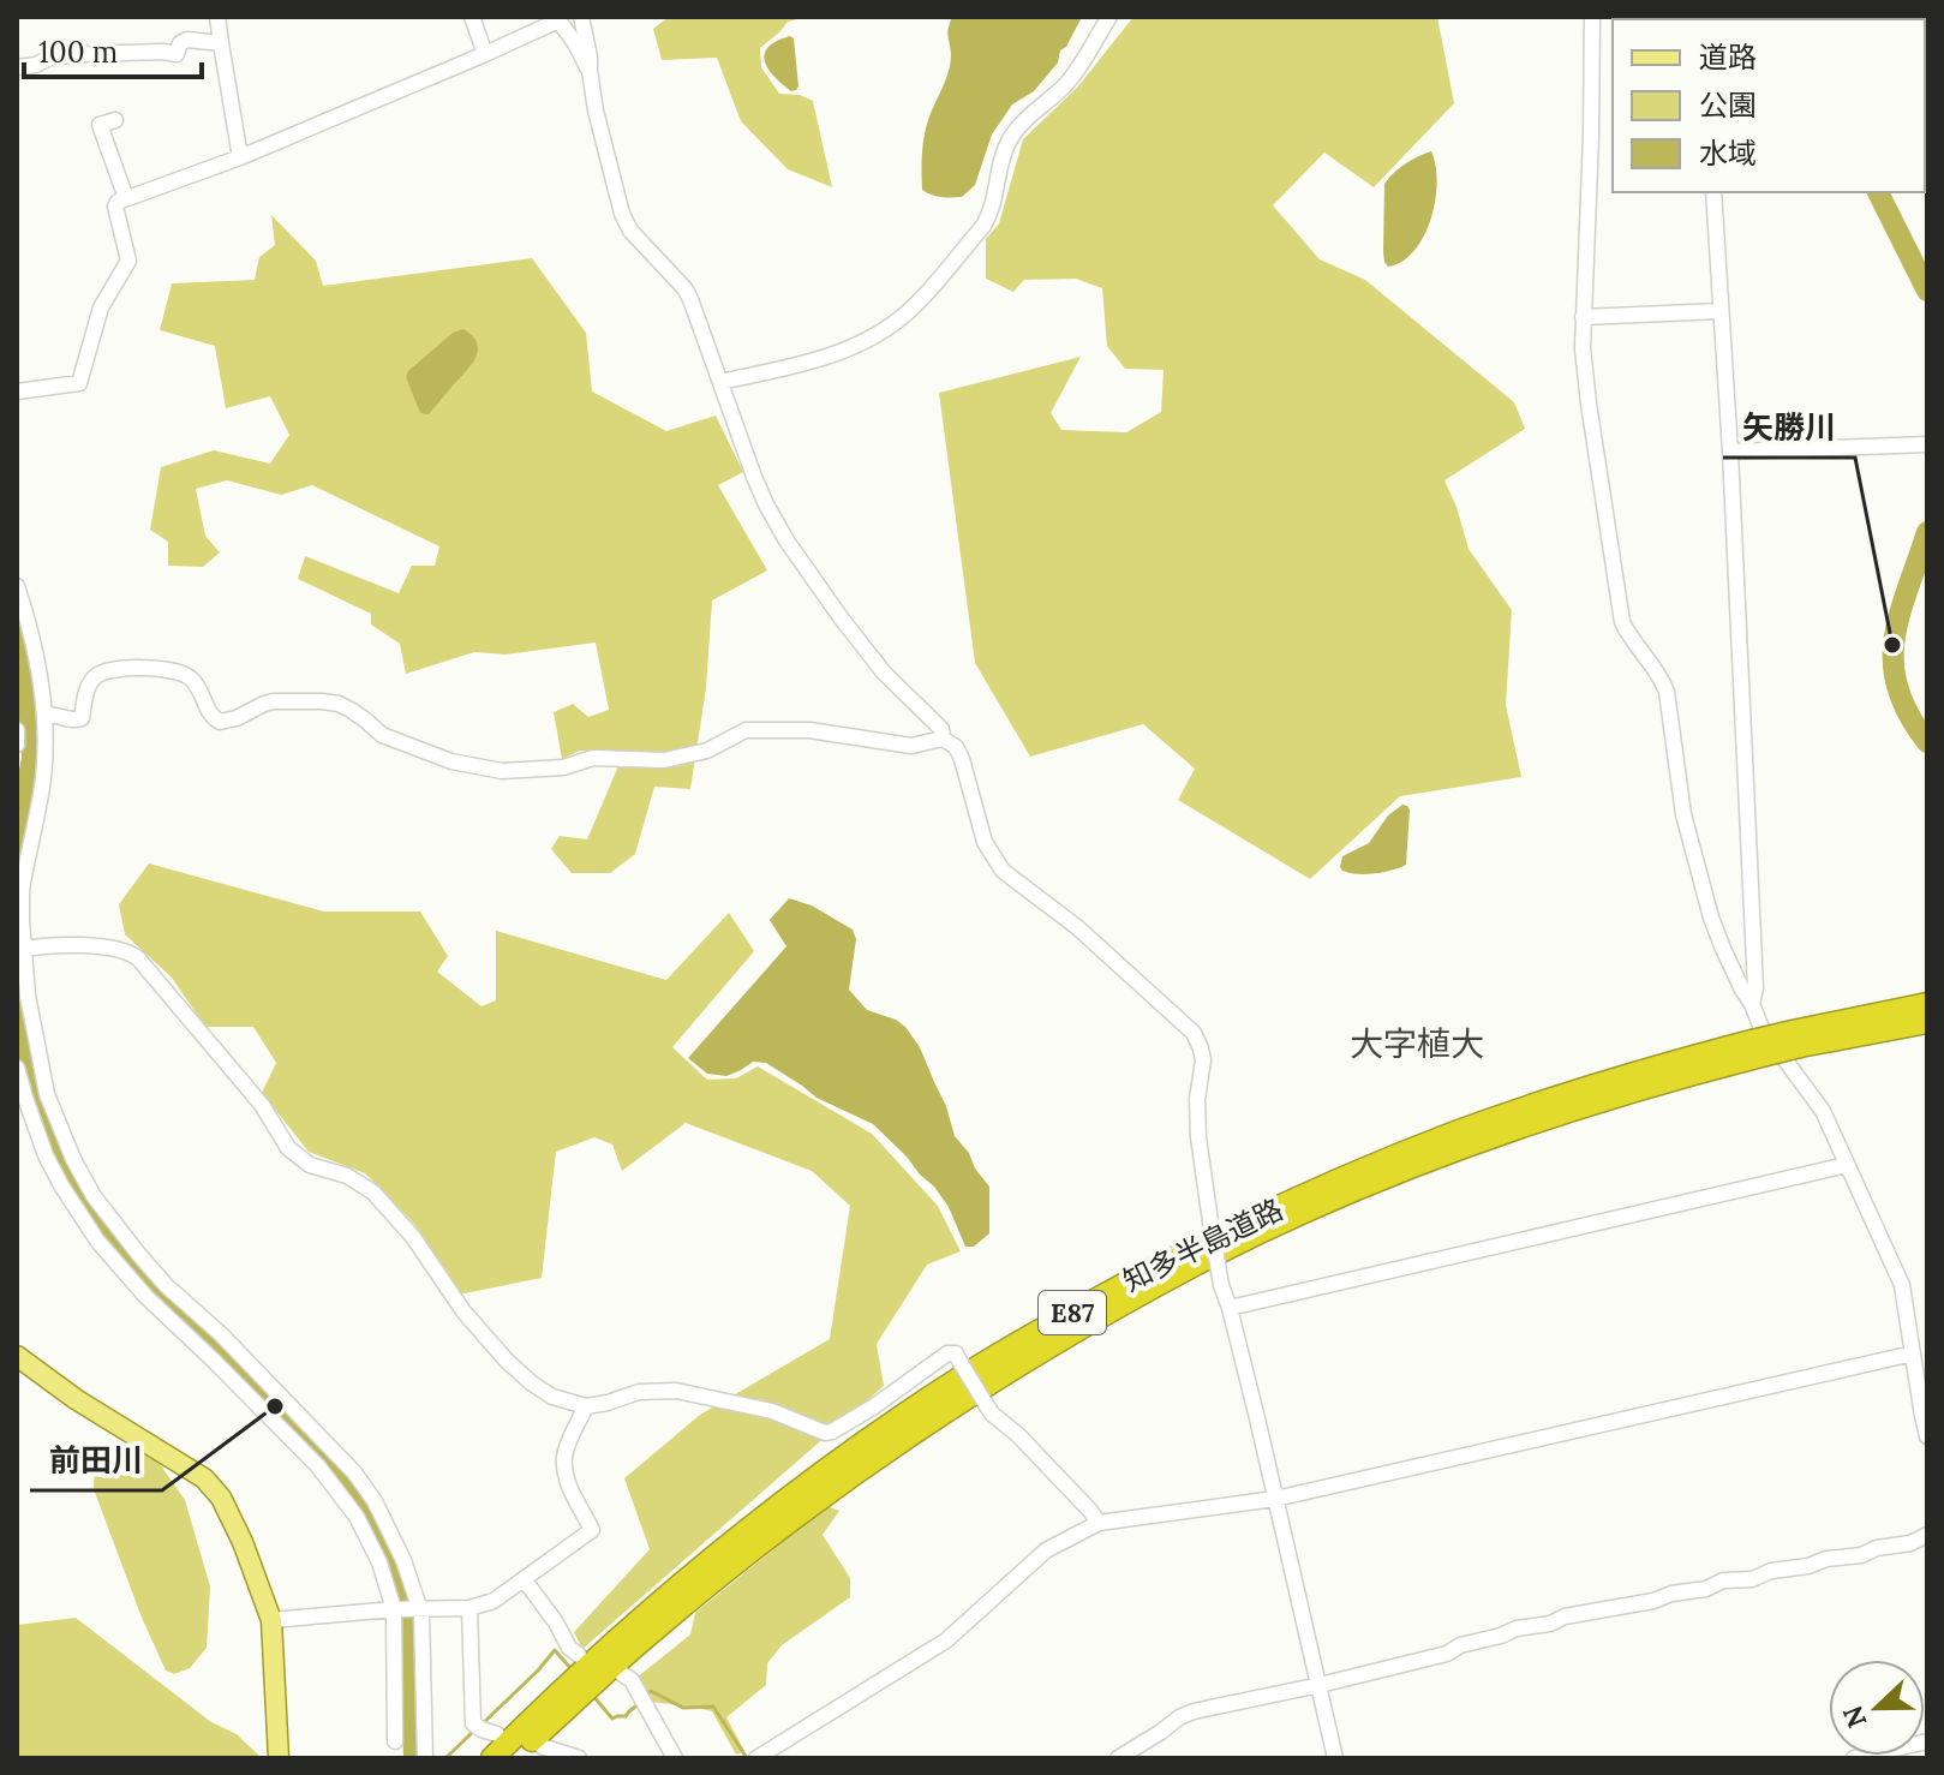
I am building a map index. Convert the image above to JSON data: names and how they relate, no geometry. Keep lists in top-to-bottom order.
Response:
{
  "streets": {
    "highway": ["知多半島道路", "E87"]
  },
  "districts": ["大字植大"],
  "places": ["矢勝川", "前田川"],
  "legend": ["道路", "公園", "水域"],
  "scale_bar": "100 m",
  "north": "left"
}
